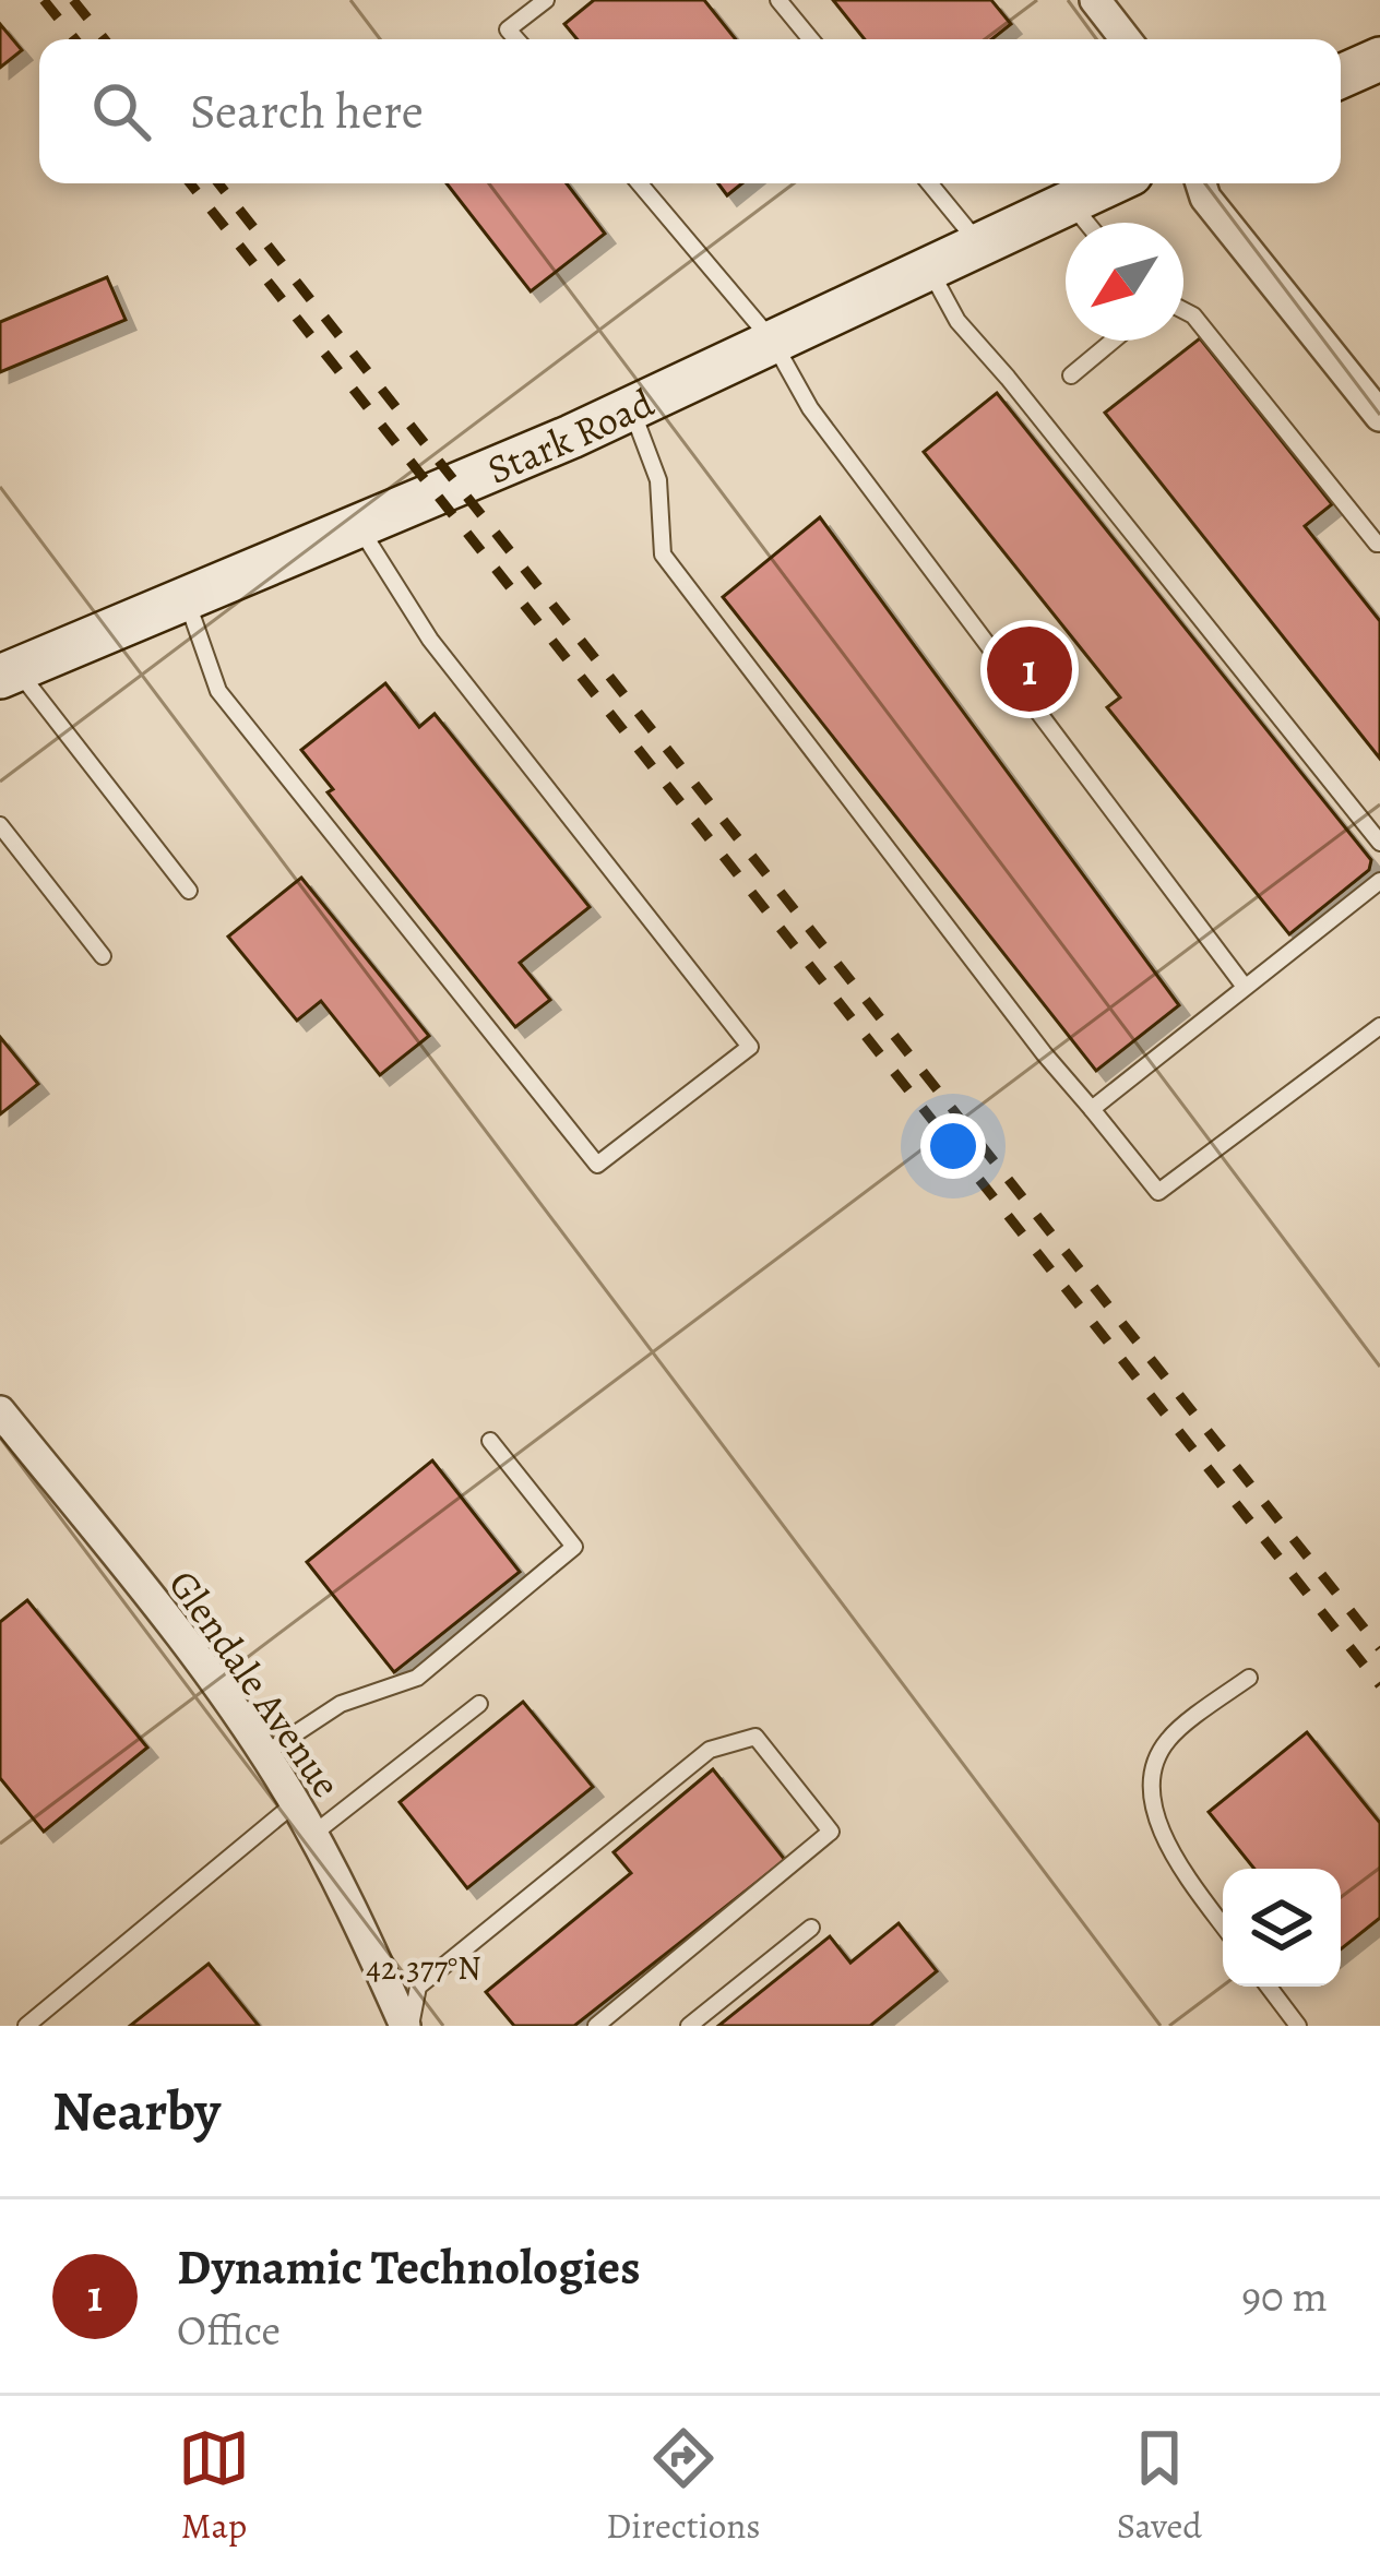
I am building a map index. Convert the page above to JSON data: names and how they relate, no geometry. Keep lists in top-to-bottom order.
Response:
{
  "streets": {
    "street": ["Stark Road", "Glendale Avenue"]
  },
  "north": "bottom left",
  "page": {
    "search": "Search here",
    "pins": "1",
    "heading": "Nearby",
    "list": [
      {
        "mark": "1",
        "name": "Dynamic Technologies",
        "note": "Office",
        "value": "90 m"
      }
    ],
    "nav": ["Map", "Directions", "Saved"]
  },
  "coordinates": ["42.377°N"]
}
